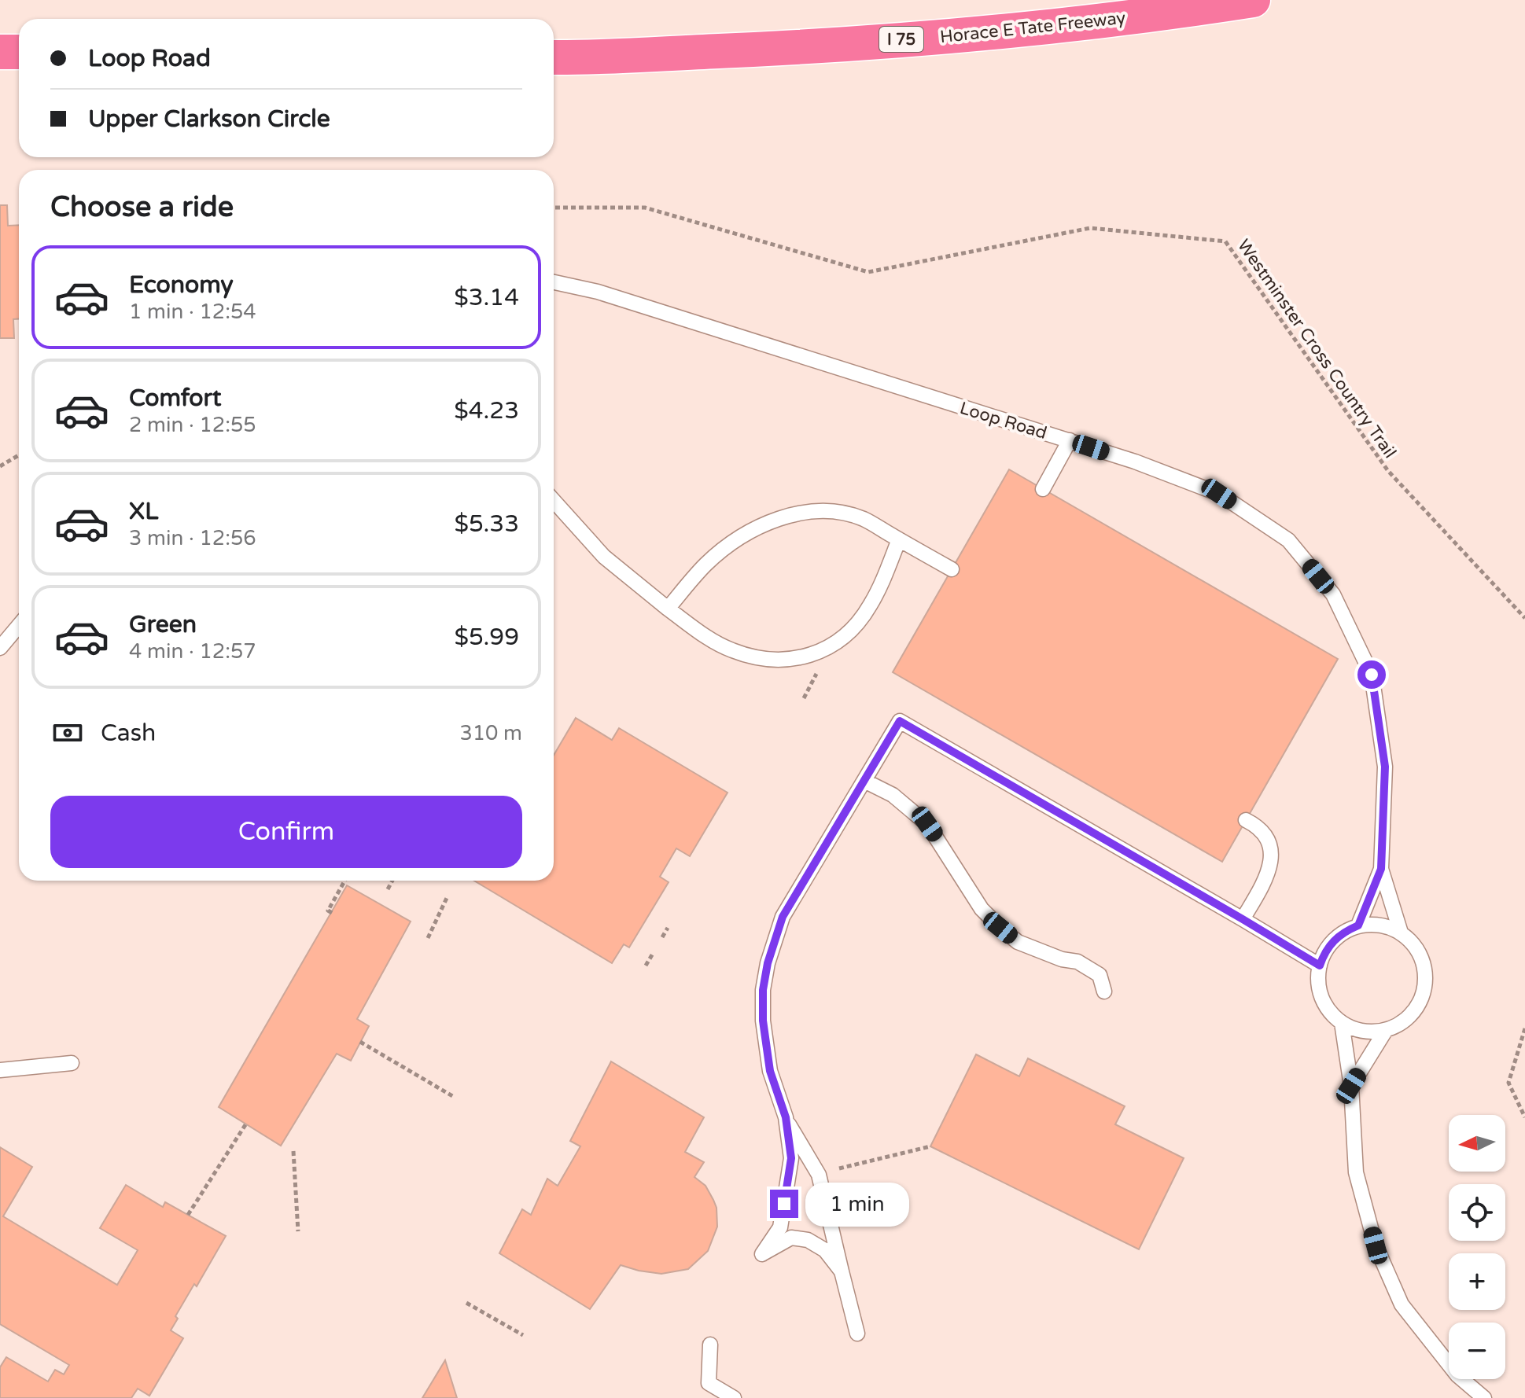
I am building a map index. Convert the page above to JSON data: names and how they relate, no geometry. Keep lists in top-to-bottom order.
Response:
{
  "streets": {
    "highway": ["Horace E Tate Freeway", "I 75"],
    "lane": ["Loop Road"],
    "path": ["Westminster Cross Country Trail"]
  },
  "north": "left",
  "page": {
    "banner": ["Loop Road", "Upper Clarkson Circle"],
    "heading": "Choose a ride",
    "list": [
      {
        "name": "Economy",
        "note": "1 min · 12:54",
        "value": "$3.14"
      },
      {
        "name": "Comfort",
        "note": "2 min · 12:55",
        "value": "$4.23"
      },
      {
        "name": "XL",
        "note": "3 min · 12:56",
        "value": "$5.33"
      },
      {
        "name": "Green",
        "note": "4 min · 12:57",
        "value": "$5.99"
      }
    ],
    "pay": ["Cash", "310 m"],
    "buttons": "Confirm",
    "map_buttons": ["+", "−"],
    "bubble": "1 min"
  }
}
